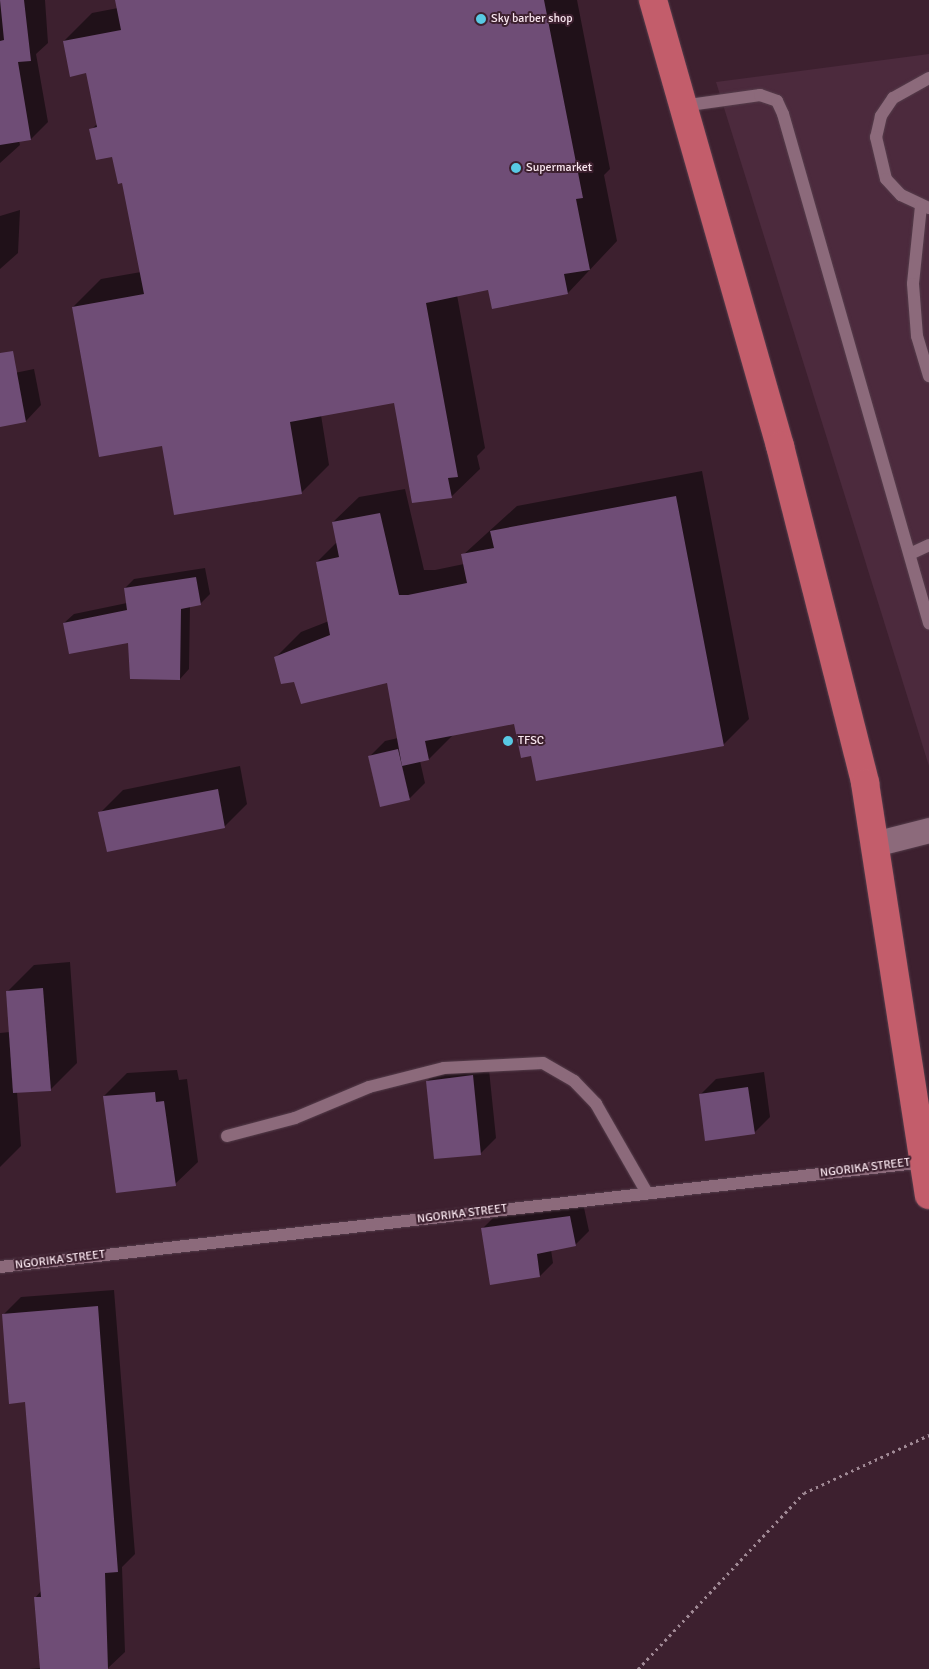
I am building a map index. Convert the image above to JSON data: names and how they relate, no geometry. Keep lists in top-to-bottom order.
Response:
{
  "streets": {
    "lane": ["NGORIKA STREET"]
  },
  "places": ["Sky barber shop", "Supermarket", "TFSC"]
}
